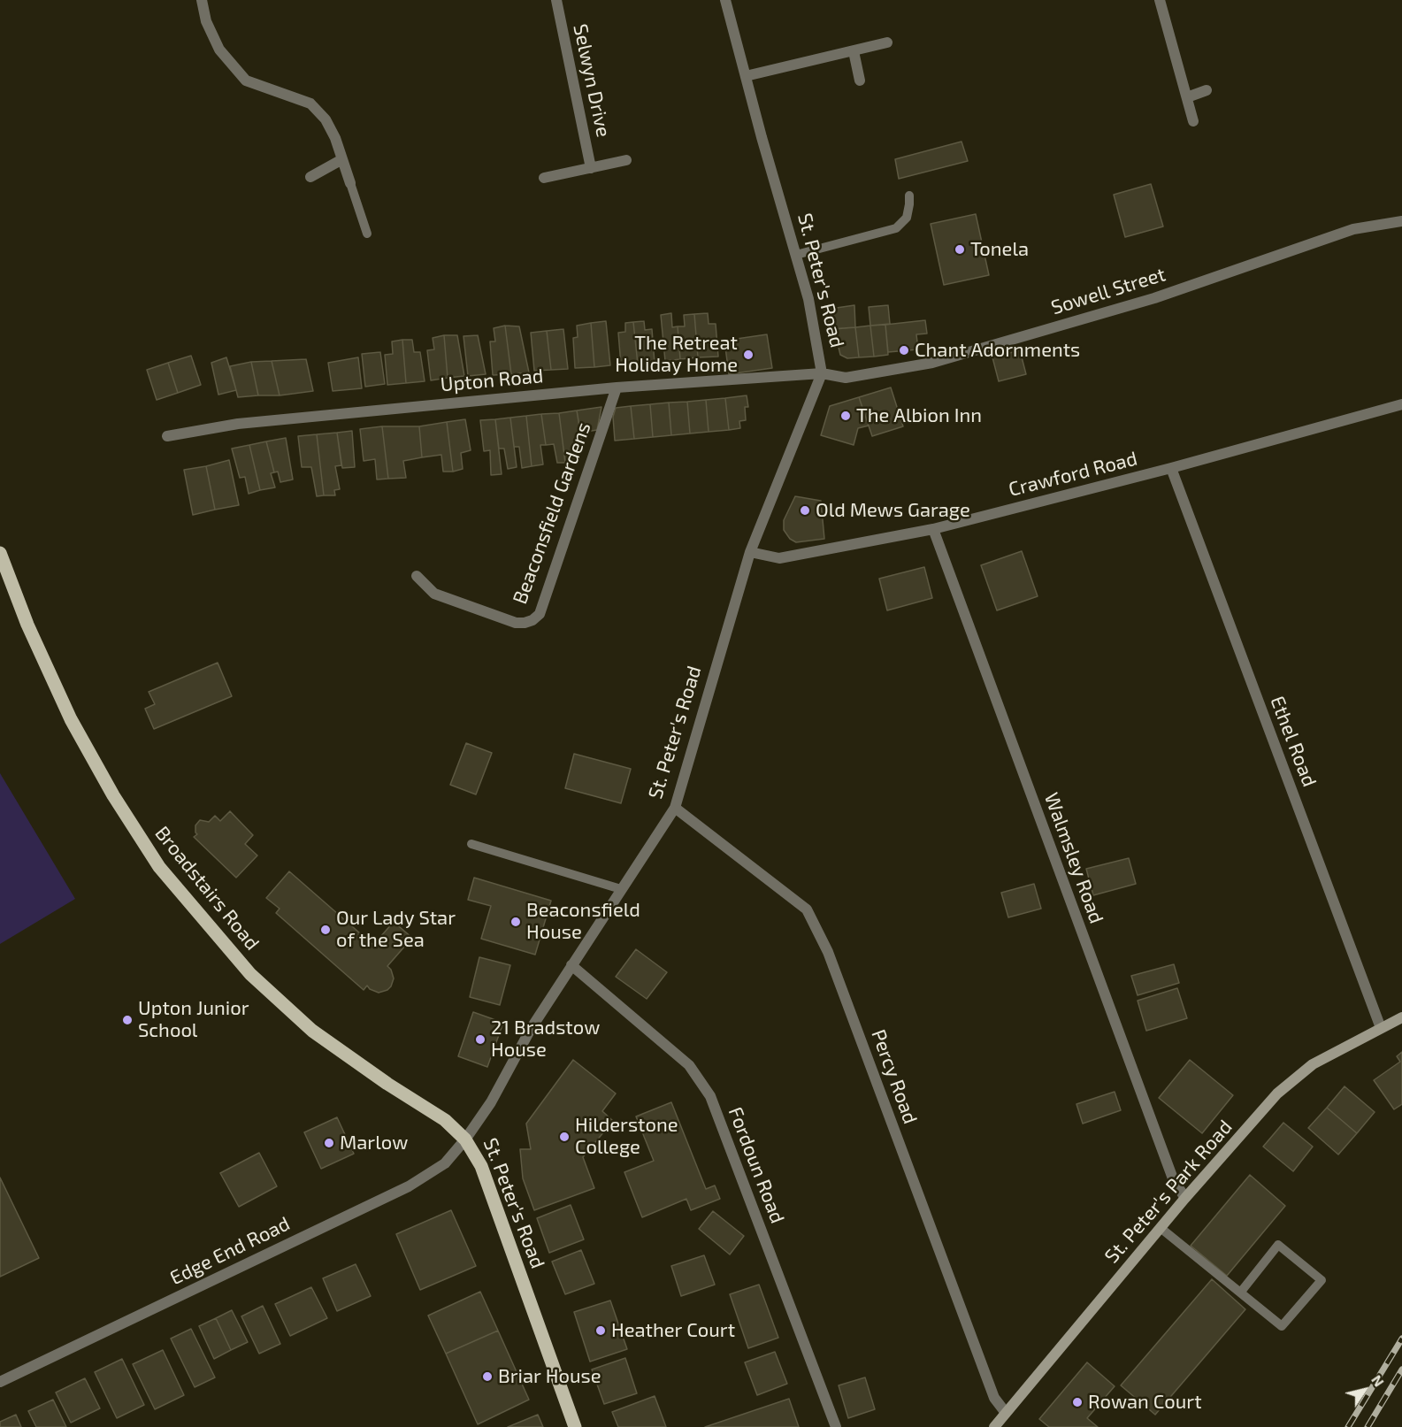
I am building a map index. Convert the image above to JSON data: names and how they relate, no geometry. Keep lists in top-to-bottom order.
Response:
{
  "streets": {
    "main road": ["St. Peter's Road", "Broadstairs Road", "St. Peter's Park Road"],
    "street": [
      "Selwyn Drive",
      "Sowell Street",
      "Upton Road",
      "Crawford Road",
      "Beaconsfield Gardens",
      "Ethel Road",
      "Walmsley Road",
      "Percy Road",
      "Fordoun Road",
      "Edge End Road"
    ]
  },
  "crossings": [
    ["St. Peter's Road", "Sowell Street"],
    ["St. Peter's Road", "Upton Road"],
    ["St. Peter's Road", "Crawford Road"],
    ["St. Peter's Road", "Broadstairs Road"],
    ["St. Peter's Road", "Percy Road"],
    ["St. Peter's Road", "Fordoun Road"],
    ["St. Peter's Road", "Edge End Road"],
    ["Sowell Street", "Upton Road"],
    ["Upton Road", "Beaconsfield Gardens"],
    ["Crawford Road", "Ethel Road"],
    ["Crawford Road", "Walmsley Road"],
    ["Ethel Road", "St. Peter's Park Road"],
    ["Walmsley Road", "St. Peter's Park Road"],
    ["Broadstairs Road", "Edge End Road"],
    ["Percy Road", "St. Peter's Park Road"]
  ],
  "places": [
    "Tonela",
    "Chant Adornments",
    "The Retreat Holiday Home",
    "The Albion Inn",
    "Old Mews Garage",
    "Beaconsfield House",
    "Our Lady Star of the Sea",
    "Upton Junior School",
    "21 Bradstow House",
    "Hilderstone College",
    "Marlow",
    "Heather Court",
    "Briar House",
    "Rowan Court"
  ],
  "north": "top right"
}
